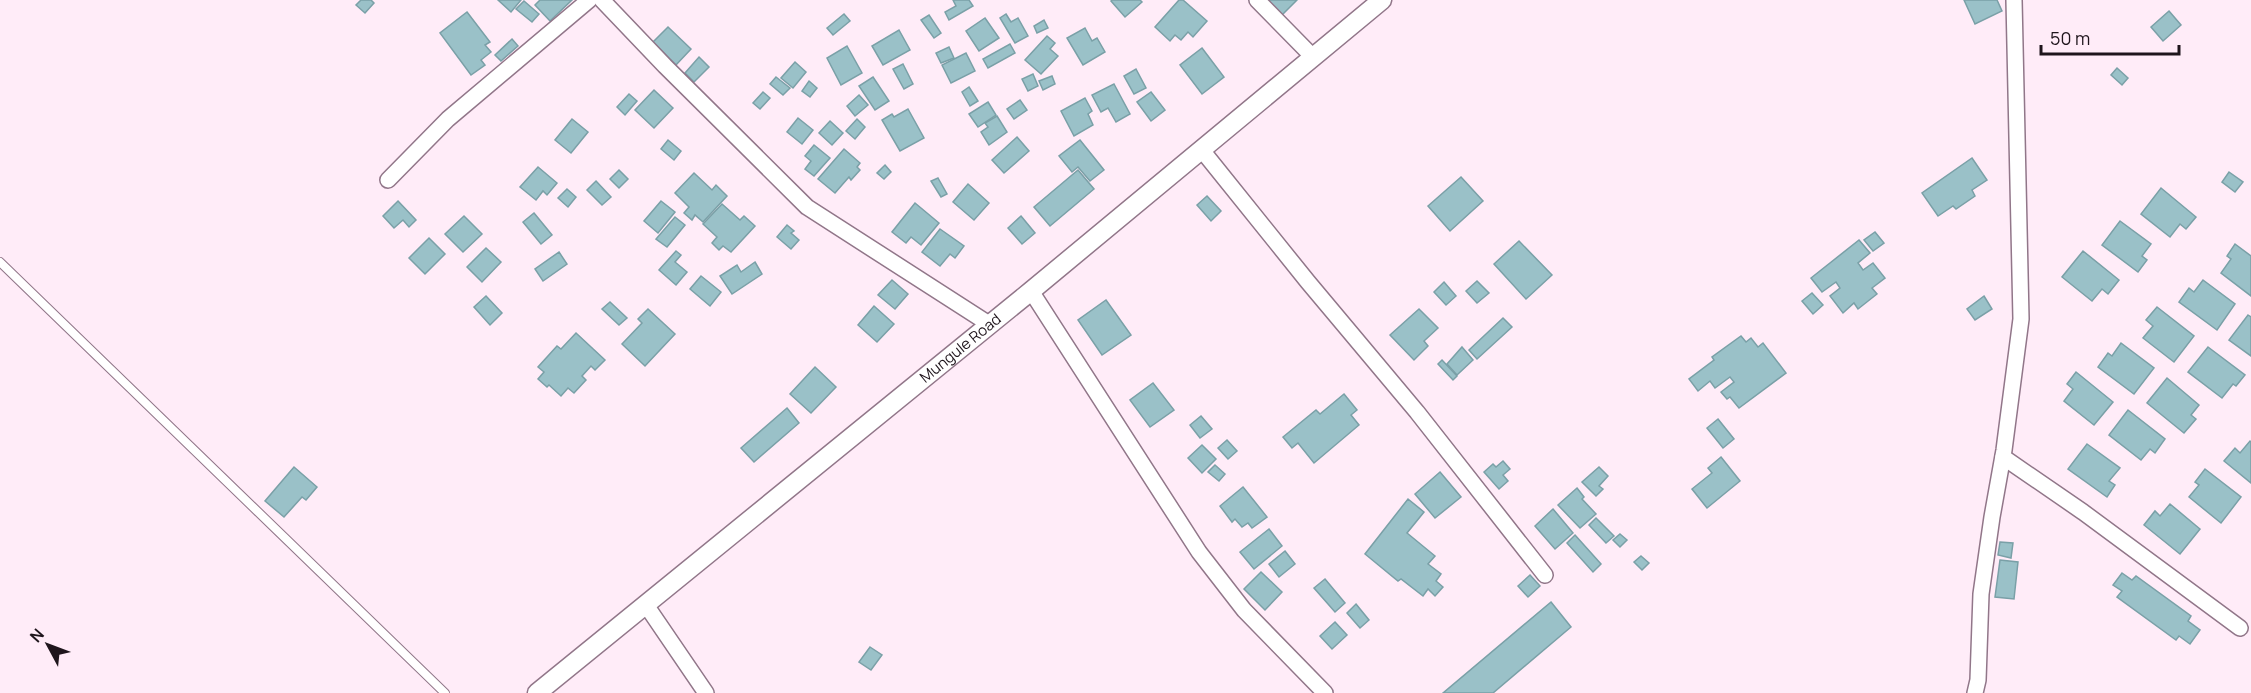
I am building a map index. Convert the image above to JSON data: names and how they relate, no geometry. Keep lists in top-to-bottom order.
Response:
{
  "streets": {
    "street": ["Mungule Road"]
  },
  "scale_bar": "50 m",
  "north": "top left"
}
